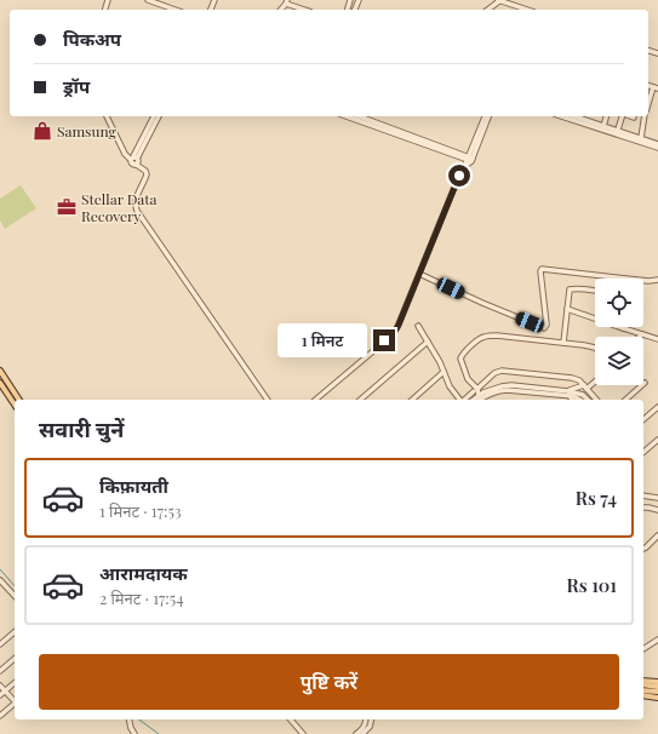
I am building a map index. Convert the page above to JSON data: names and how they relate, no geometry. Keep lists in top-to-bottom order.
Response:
{
  "places": {
    "shop": ["Samsung"],
    "office": ["Stellar Data Recovery"]
  },
  "page": {
    "banner": ["पिकअप", "ड्रॉप"],
    "bubble": "1 मिनट",
    "heading": "सवारी चुनें",
    "list": [
      {
        "name": "किफ़ायती",
        "note": "1 मिनट · 17:53",
        "value": "Rs 74"
      },
      {
        "name": "आरामदायक",
        "note": "2 मिनट · 17:54",
        "value": "Rs 101"
      }
    ],
    "buttons": "पुष्टि करें"
  }
}
